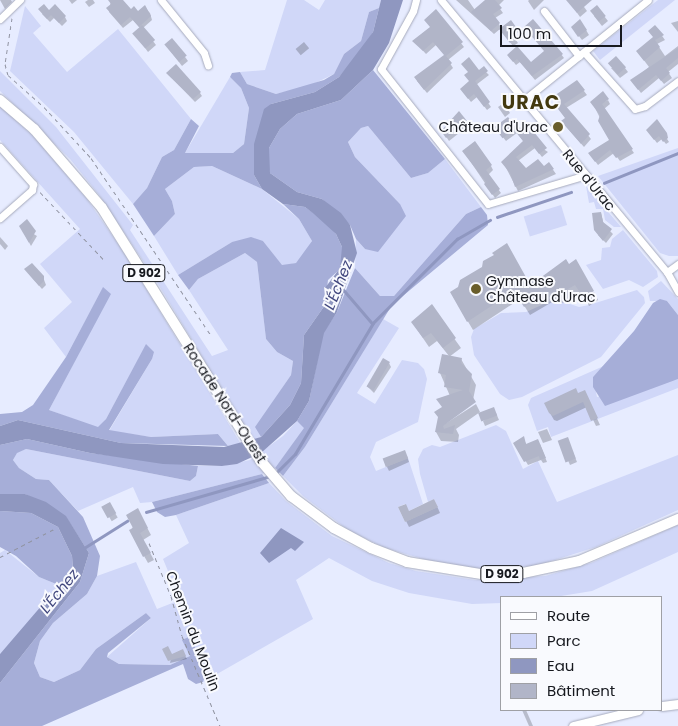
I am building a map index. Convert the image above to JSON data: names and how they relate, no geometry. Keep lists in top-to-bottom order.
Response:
{
  "streets": {
    "main road": ["D 902", "Rocade Nord-Ouest"],
    "street": ["Rue d'Urac"],
    "path": ["Chemin du Moulin"]
  },
  "districts": ["URAC"],
  "water": ["L'Échez"],
  "places": ["Château d'Urac", "Gymnase Château d'Urac"],
  "legend": [
    "Route",
    "Parc",
    "Eau",
    "Bâtiment"
  ],
  "scale_bar": "100 m"
}
